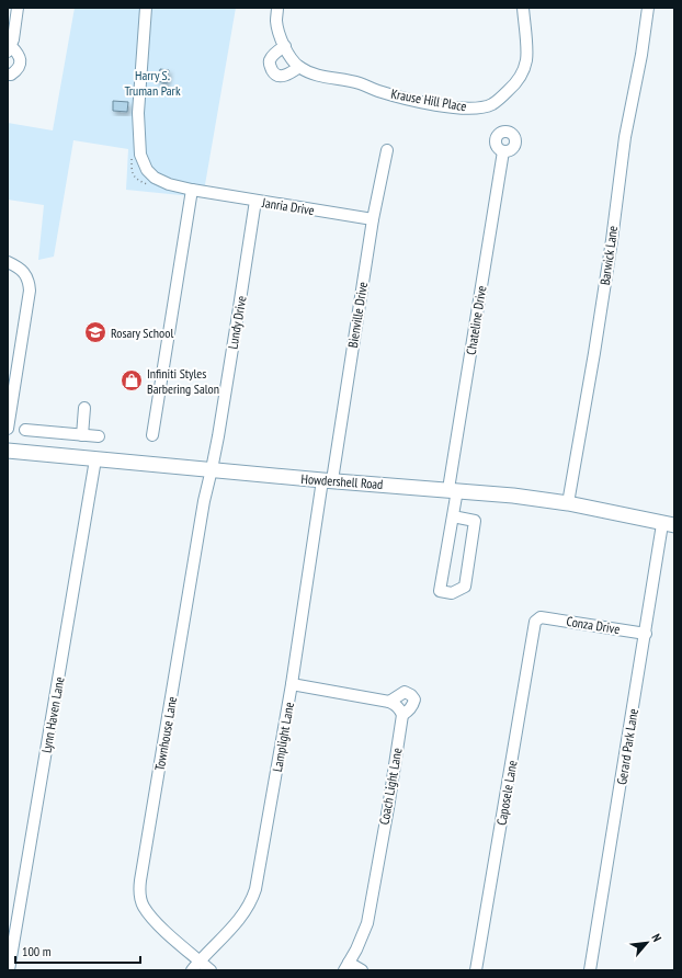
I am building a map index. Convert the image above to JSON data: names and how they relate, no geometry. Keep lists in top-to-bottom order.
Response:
{
  "streets": {
    "main road": ["Howdershell Road"],
    "street": [
      "Krause Hill Place",
      "Janria Drive",
      "Barwick Lane",
      "Bienville Drive",
      "Chateline Drive",
      "Lundy Drive",
      "Conza Drive",
      "Lynn Haven Lane",
      "Townhouse Lane",
      "Lamplight Lane",
      "Gerard Park Lane",
      "Coach Light Lane",
      "Caposele Lane"
    ]
  },
  "crossings": [
    ["Janria Drive", "Bienville Drive"],
    ["Janria Drive", "Lundy Drive"],
    ["Barwick Lane", "Howdershell Road"],
    ["Bienville Drive", "Howdershell Road"],
    ["Bienville Drive", "Lamplight Lane"],
    ["Chateline Drive", "Howdershell Road"],
    ["Lundy Drive", "Howdershell Road"],
    ["Lundy Drive", "Townhouse Lane"],
    ["Howdershell Road", "Lynn Haven Lane"],
    ["Howdershell Road", "Townhouse Lane"],
    ["Howdershell Road", "Lamplight Lane"],
    ["Howdershell Road", "Gerard Park Lane"],
    ["Conza Drive", "Gerard Park Lane"],
    ["Conza Drive", "Caposele Lane"],
    ["Townhouse Lane", "Lamplight Lane"]
  ],
  "parks": ["Harry S. Truman Park"],
  "places": {
    "school or university": ["Rosary School"],
    "shop": ["Infiniti Styles Barbering Salon"]
  },
  "scale_bar": "100 m",
  "north": "top right"
}
